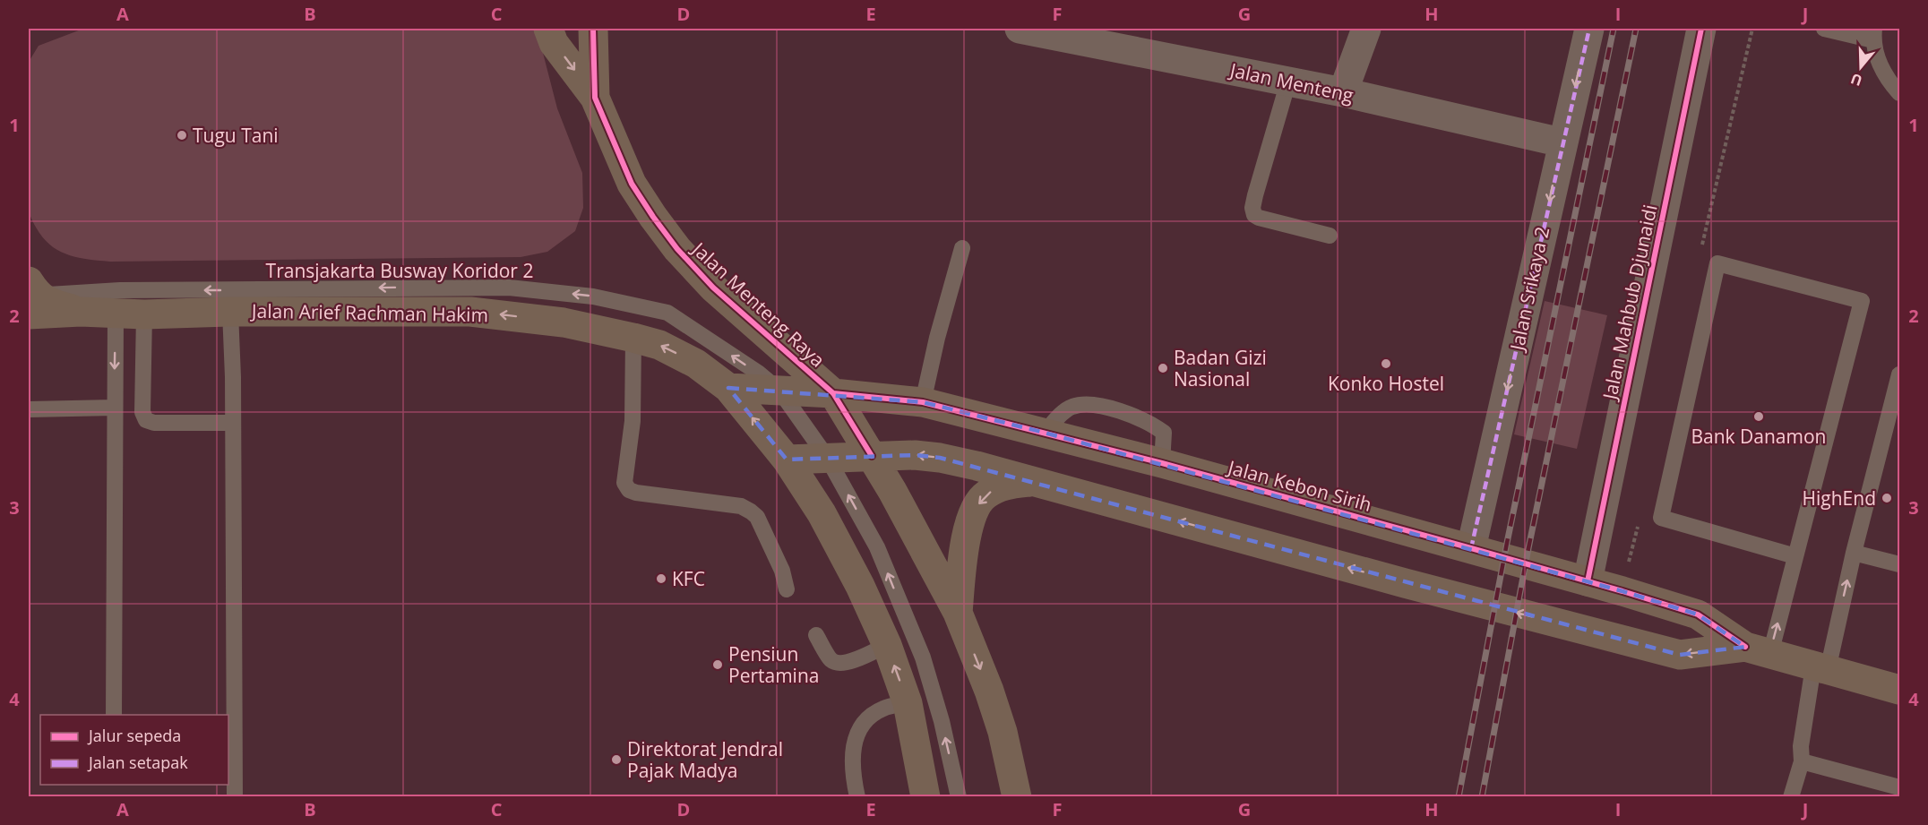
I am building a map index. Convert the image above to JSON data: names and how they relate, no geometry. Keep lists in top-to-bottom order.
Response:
{
  "streets": {
    "main road": ["Jalan Menteng Raya", "Jalan Arief Rachman Hakim", "Jalan Kebon Sirih"],
    "street": ["Jalan Menteng", "Jalan Srikaya 2", "Jalan Mahbub Djunaidi"],
    "lane": ["Transjakarta Busway Koridor 2"]
  },
  "crossings": [
    ["Jalan Menteng", "Jalan Srikaya 2"],
    ["Transjakarta Busway Koridor 2", "Jalan Arief Rachman Hakim"],
    ["Transjakarta Busway Koridor 2", "Jalan Kebon Sirih"],
    ["Jalan Srikaya 2", "Jalan Kebon Sirih"],
    ["Jalan Mahbub Djunaidi", "Jalan Kebon Sirih"],
    ["Jalan Menteng Raya", "Jalan Kebon Sirih"],
    ["Jalan Arief Rachman Hakim", "Jalan Kebon Sirih"]
  ],
  "one_way": ["Transjakarta Busway Koridor 2", "Jalan Srikaya 2", "Jalan Arief Rachman Hakim"],
  "places": [
    "Tugu Tani",
    "Konko Hostel",
    "Badan Gizi Nasional",
    "Bank Danamon",
    "HighEnd",
    "KFC",
    "Pensiun Pertamina",
    "Direktorat Jendral Pajak Madya"
  ],
  "legend": ["Jalur sepeda", "Jalan setapak"],
  "north": "bottom",
  "grid": {
    "columns": [
      "A",
      "B",
      "C",
      "D",
      "E",
      "F",
      "G",
      "H",
      "I",
      "J"
    ],
    "rows": [
      "1",
      "2",
      "3",
      "4"
    ]
  }
}
